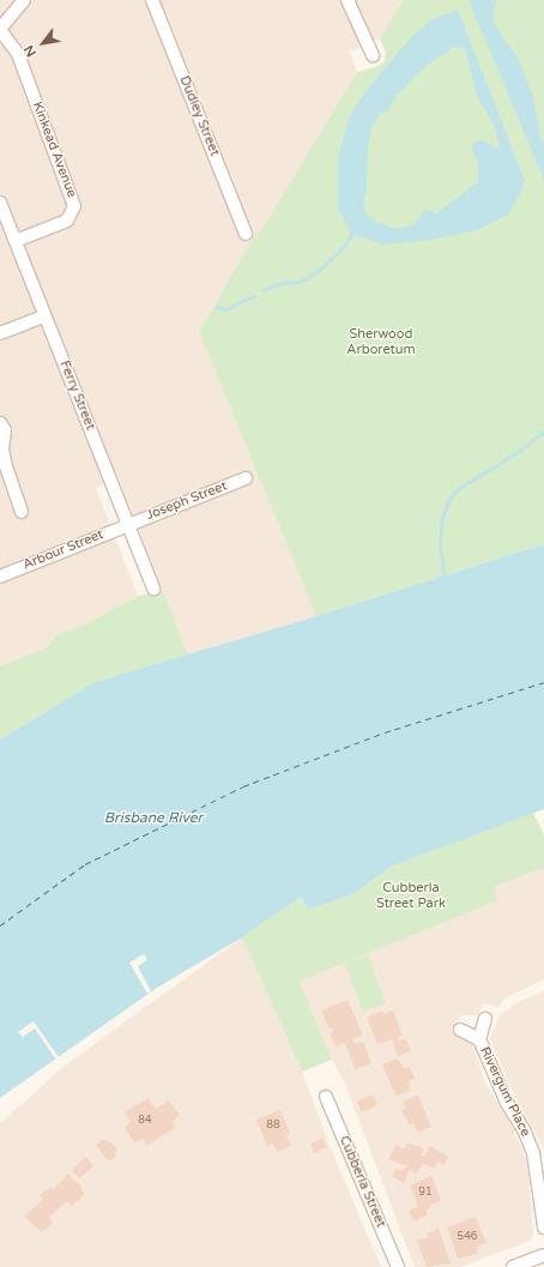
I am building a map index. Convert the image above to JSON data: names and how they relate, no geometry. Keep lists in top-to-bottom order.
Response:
{
  "streets": {
    "street": [
      "Dudley Street",
      "Kinkead Avenue",
      "Ferry Street",
      "Joseph Street",
      "Arbour Street",
      "Rivergum Place",
      "Cubberla Street"
    ]
  },
  "crossings": [
    ["Kinkead Avenue", "Ferry Street"],
    ["Ferry Street", "Joseph Street"],
    ["Ferry Street", "Arbour Street"],
    ["Joseph Street", "Arbour Street"]
  ],
  "water": ["Brisbane River"],
  "parks": ["Sherwood Arboretum", "Cubberla Street Park"],
  "house_numbers": [
    "84",
    "88",
    "91",
    "546"
  ],
  "north": "bottom left"
}
